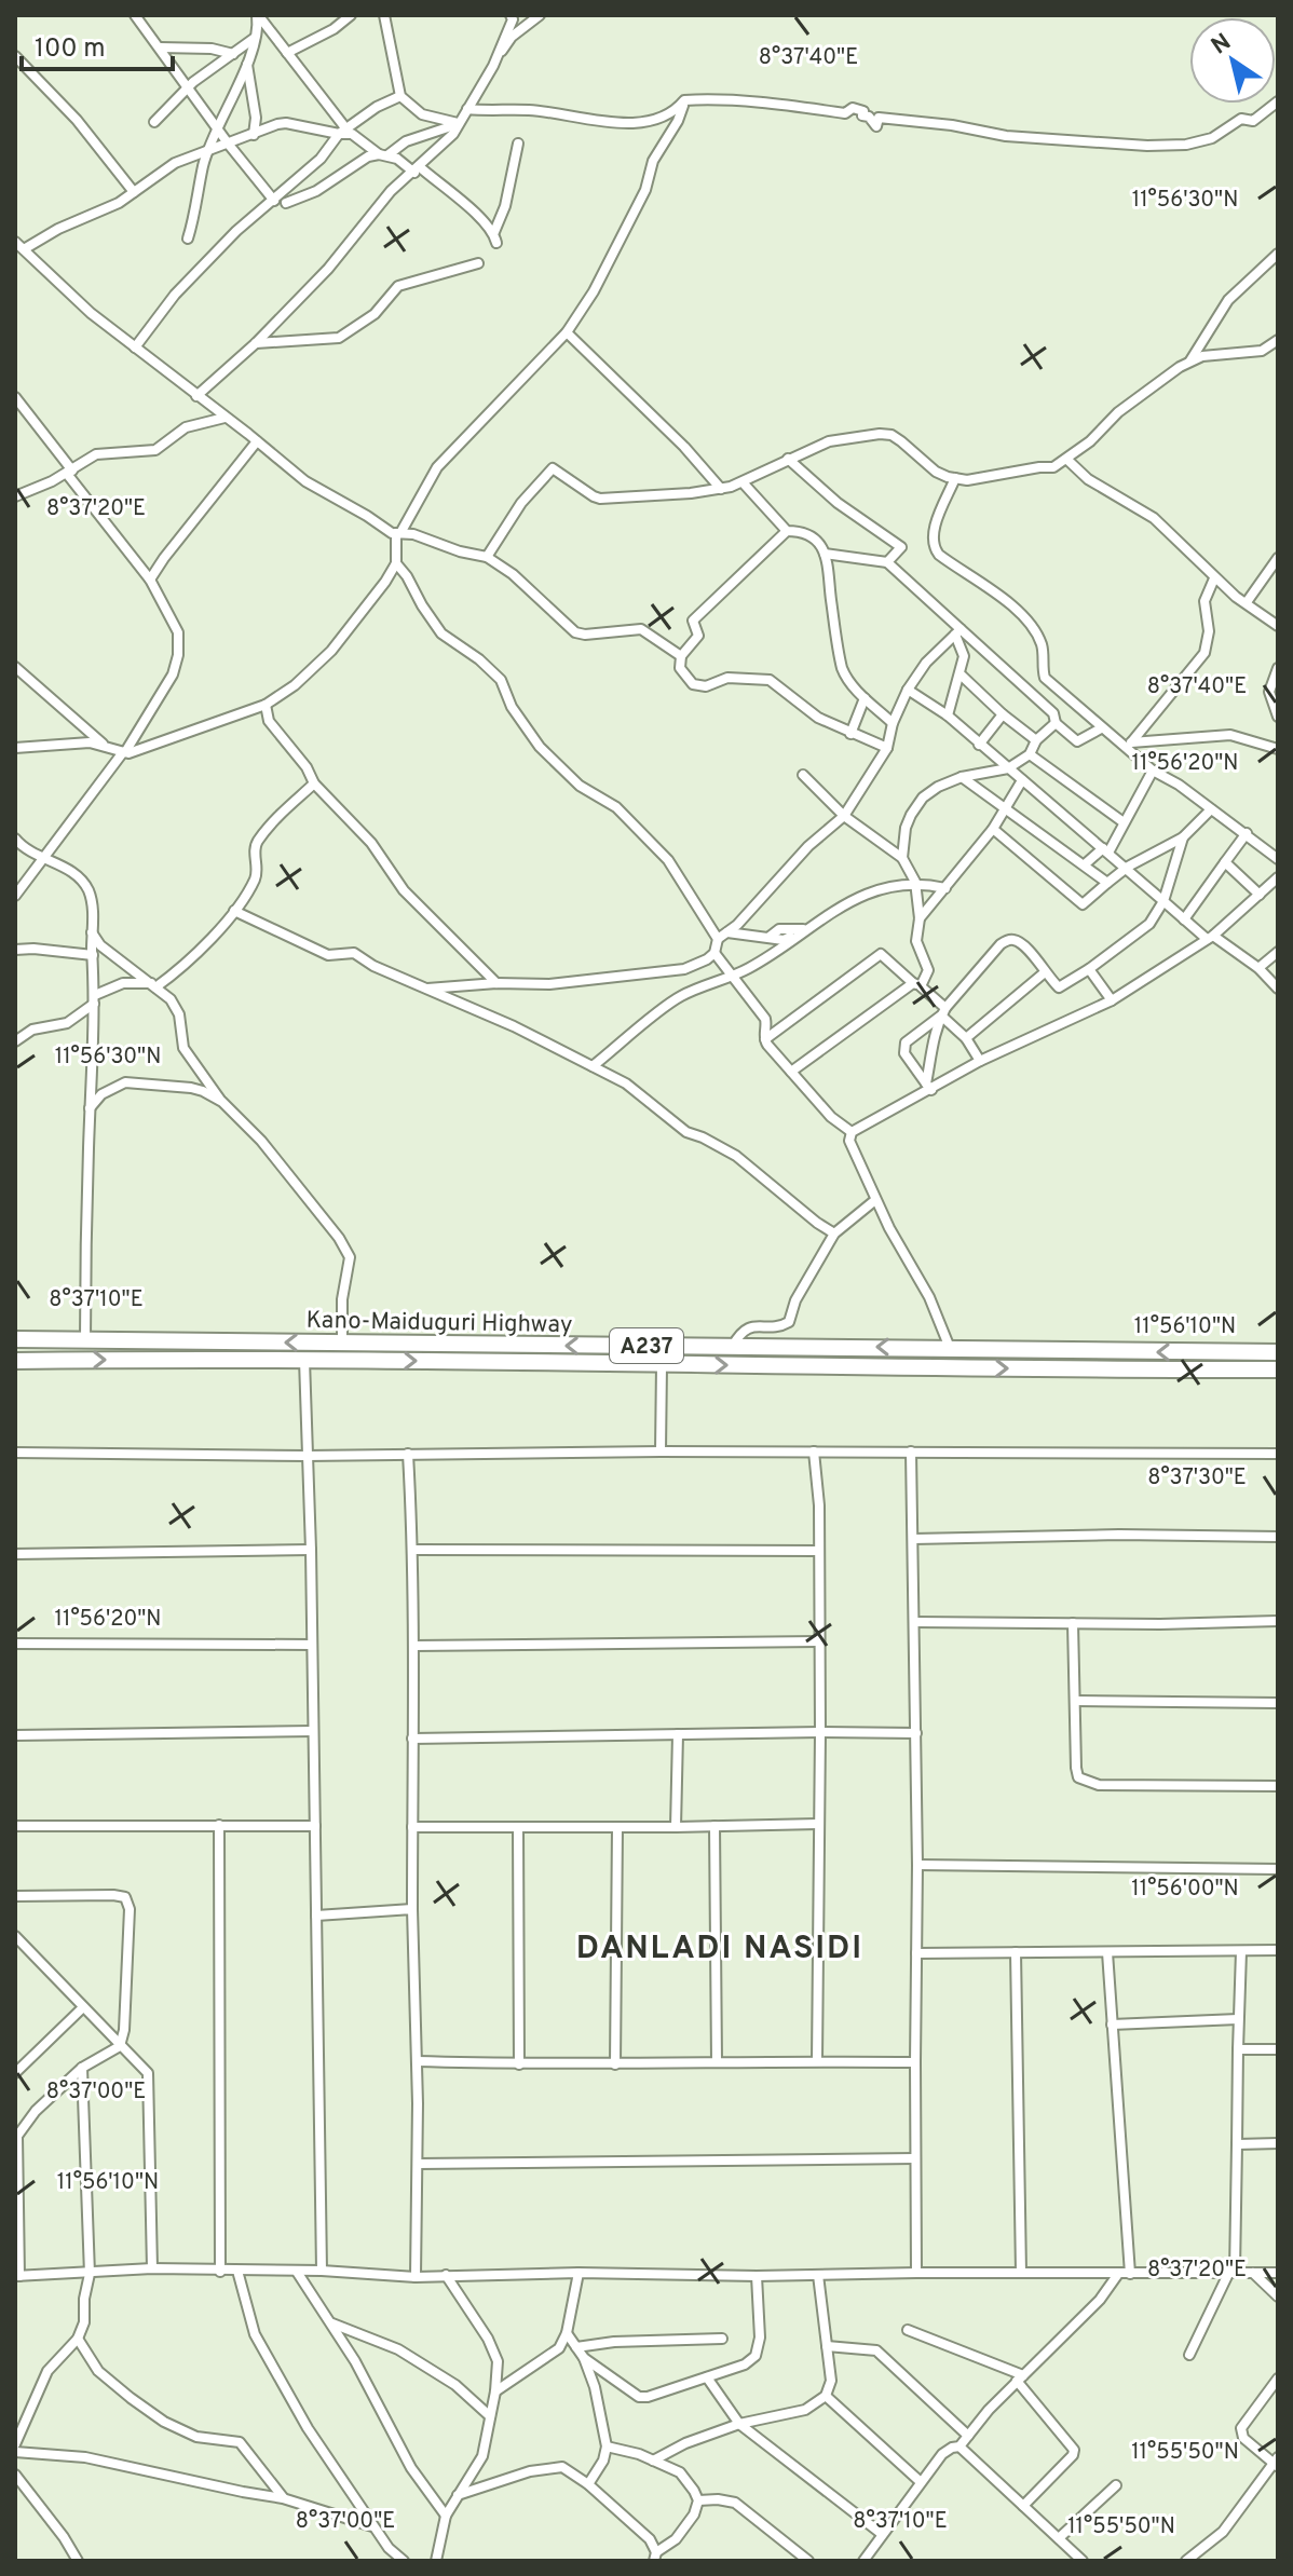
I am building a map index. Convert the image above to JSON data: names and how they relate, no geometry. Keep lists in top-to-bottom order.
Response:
{
  "streets": {
    "highway": ["Kano-Maiduguri Highway", "A237"]
  },
  "districts": ["DANLADI NASIDI"],
  "scale_bar": "100 m",
  "north": "top left",
  "coordinates": [
    "8°37'40\"E",
    "11°56'30\"N",
    "8°37'20\"E",
    "11°56'20\"N",
    "8°37'10\"E",
    "11°56'10\"N",
    "8°37'30\"E",
    "11°56'00\"N",
    "8°37'00\"E",
    "11°55'50\"N"
  ]
}
